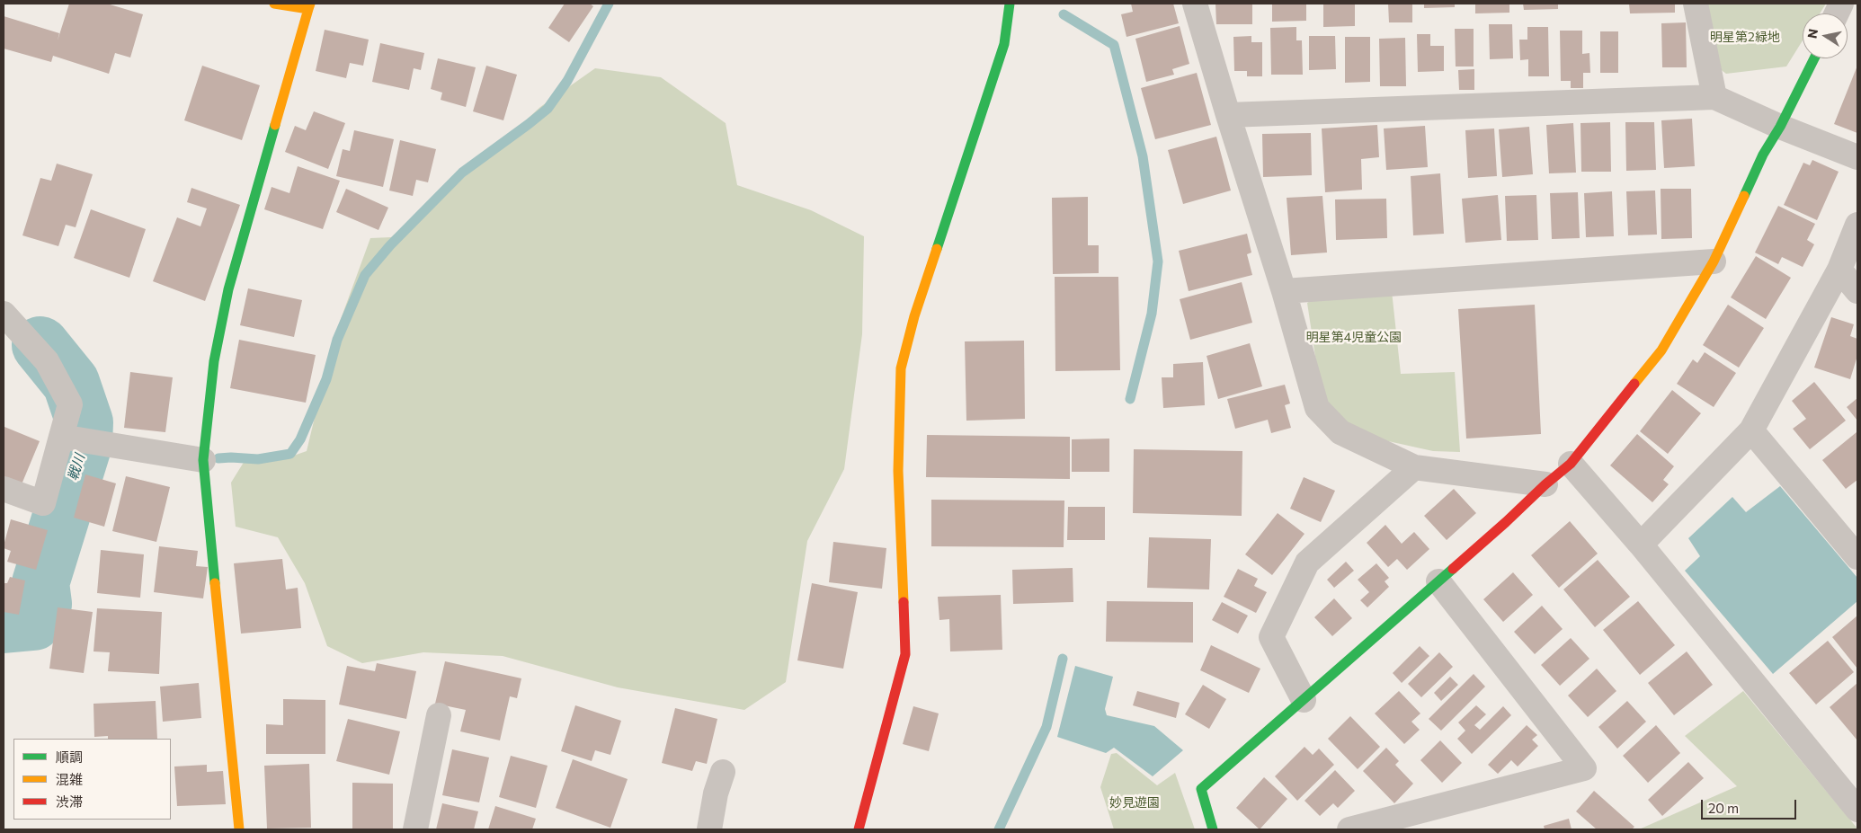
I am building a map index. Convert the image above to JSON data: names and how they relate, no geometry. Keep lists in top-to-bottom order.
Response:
{
  "water": ["戦川"],
  "parks": ["明星第2緑地", "明星第4児童公園", "妙見遊園"],
  "legend": ["順調", "混雑", "渋滞"],
  "scale_bar": "20 m",
  "north": "left"
}
